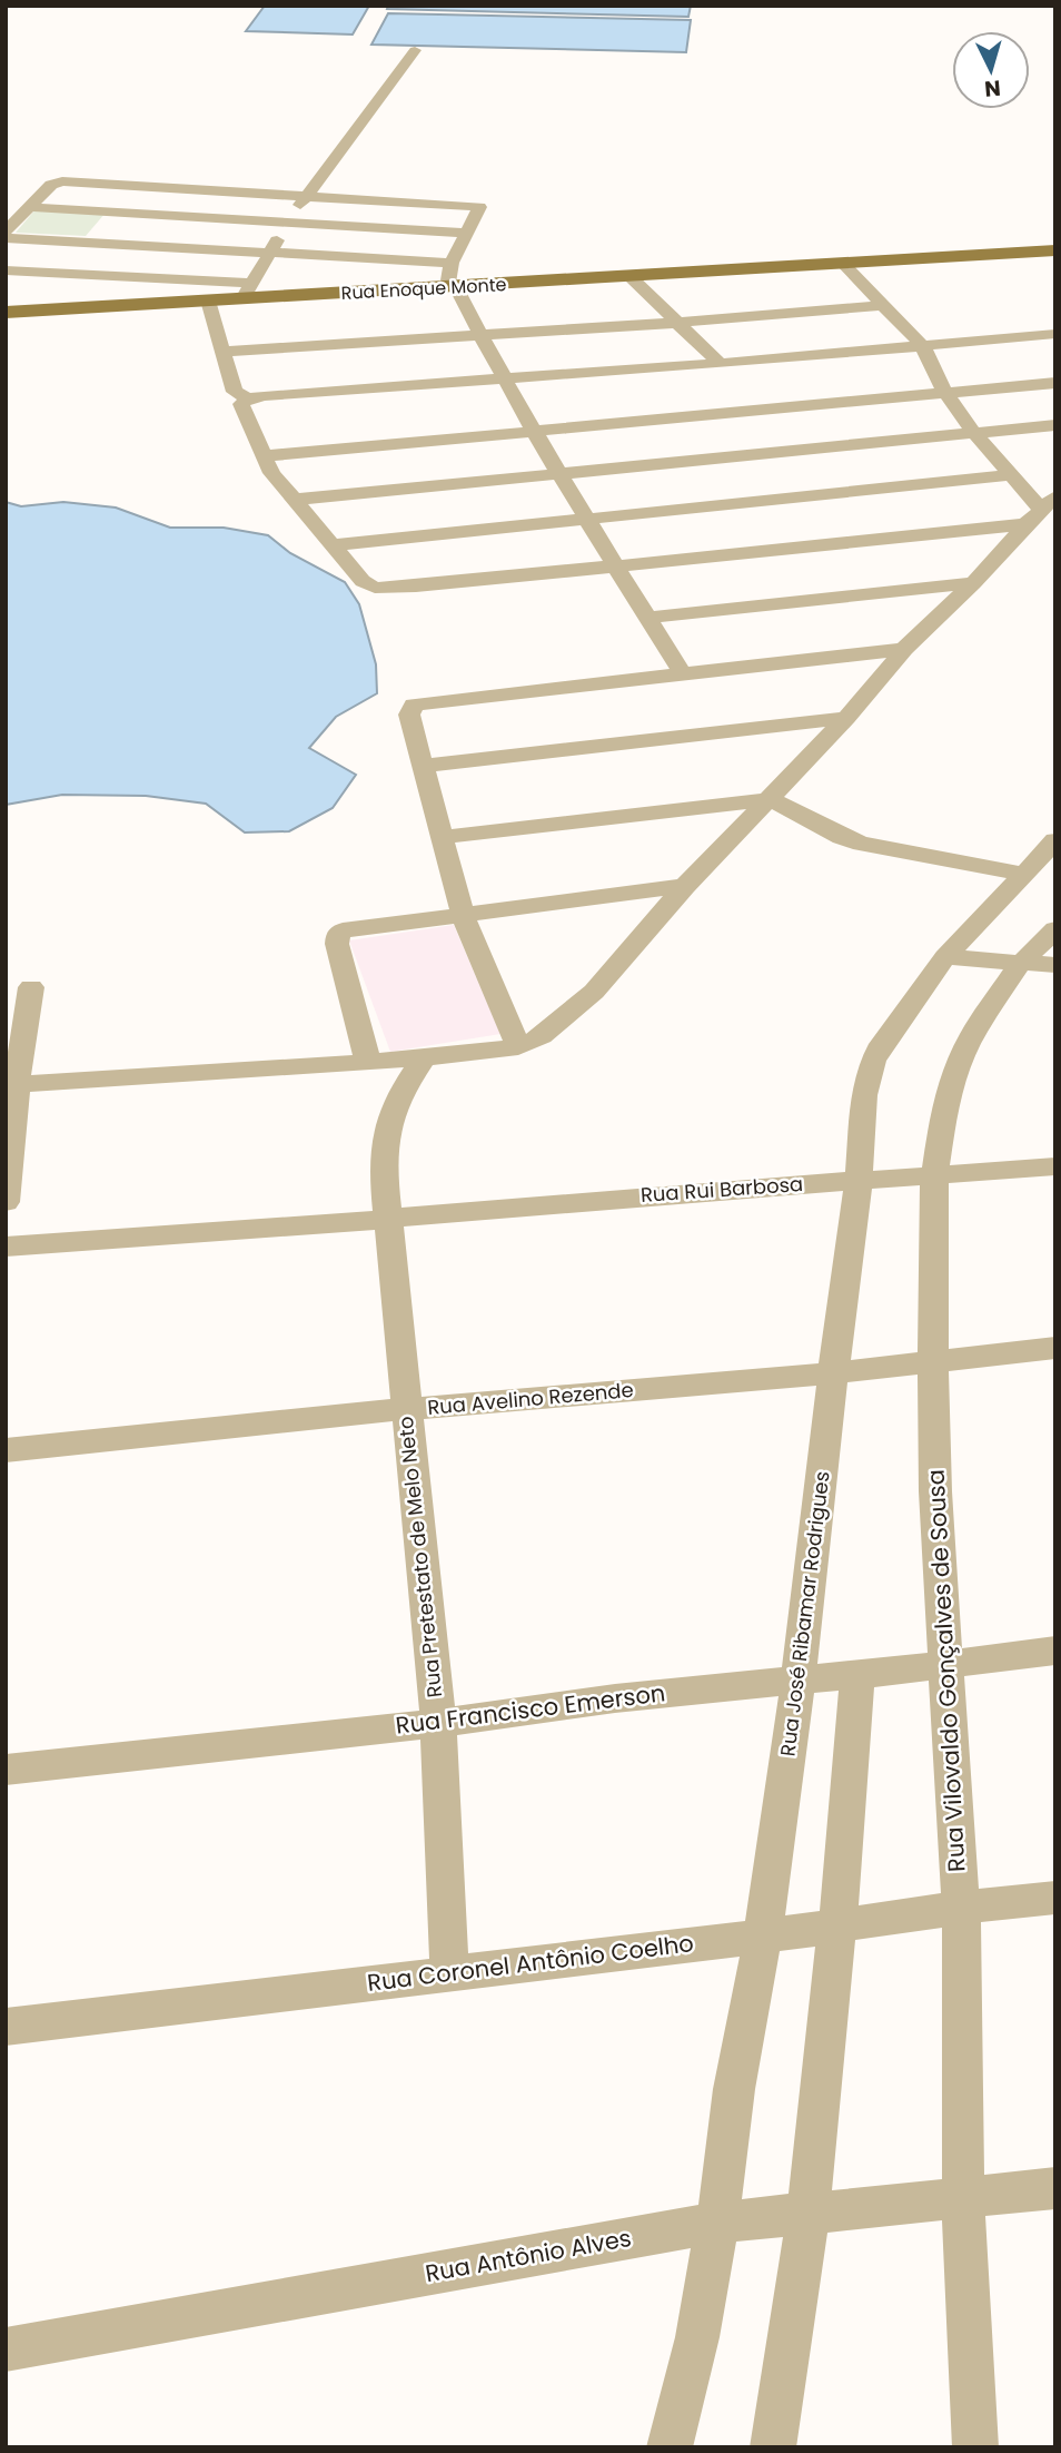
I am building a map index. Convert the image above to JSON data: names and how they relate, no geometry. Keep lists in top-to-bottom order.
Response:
{
  "streets": {
    "main road": ["Rua Enoque Monte"],
    "street": [
      "Rua Rui Barbosa",
      "Rua Avelino Rezende",
      "Rua Pretestato de Melo Neto",
      "Rua José Ribamar Rodrigues",
      "Rua Vilovaldo Gonçalves de Sousa",
      "Rua Francisco Emerson",
      "Rua Coronel Antônio Coelho",
      "Rua Antônio Alves"
    ]
  },
  "crossings": [
    ["Rua Rui Barbosa", "Rua Pretestato de Melo Neto"],
    ["Rua Rui Barbosa", "Rua José Ribamar Rodrigues"],
    ["Rua Rui Barbosa", "Rua Vilovaldo Gonçalves de Sousa"],
    ["Rua Avelino Rezende", "Rua Pretestato de Melo Neto"],
    ["Rua Avelino Rezende", "Rua José Ribamar Rodrigues"],
    ["Rua Avelino Rezende", "Rua Vilovaldo Gonçalves de Sousa"],
    ["Rua Pretestato de Melo Neto", "Rua Francisco Emerson"],
    ["Rua Pretestato de Melo Neto", "Rua Coronel Antônio Coelho"],
    ["Rua José Ribamar Rodrigues", "Rua Francisco Emerson"],
    ["Rua José Ribamar Rodrigues", "Rua Coronel Antônio Coelho"],
    ["Rua José Ribamar Rodrigues", "Rua Antônio Alves"],
    ["Rua Vilovaldo Gonçalves de Sousa", "Rua Francisco Emerson"],
    ["Rua Vilovaldo Gonçalves de Sousa", "Rua Coronel Antônio Coelho"],
    ["Rua Vilovaldo Gonçalves de Sousa", "Rua Antônio Alves"]
  ],
  "north": "bottom"
}
